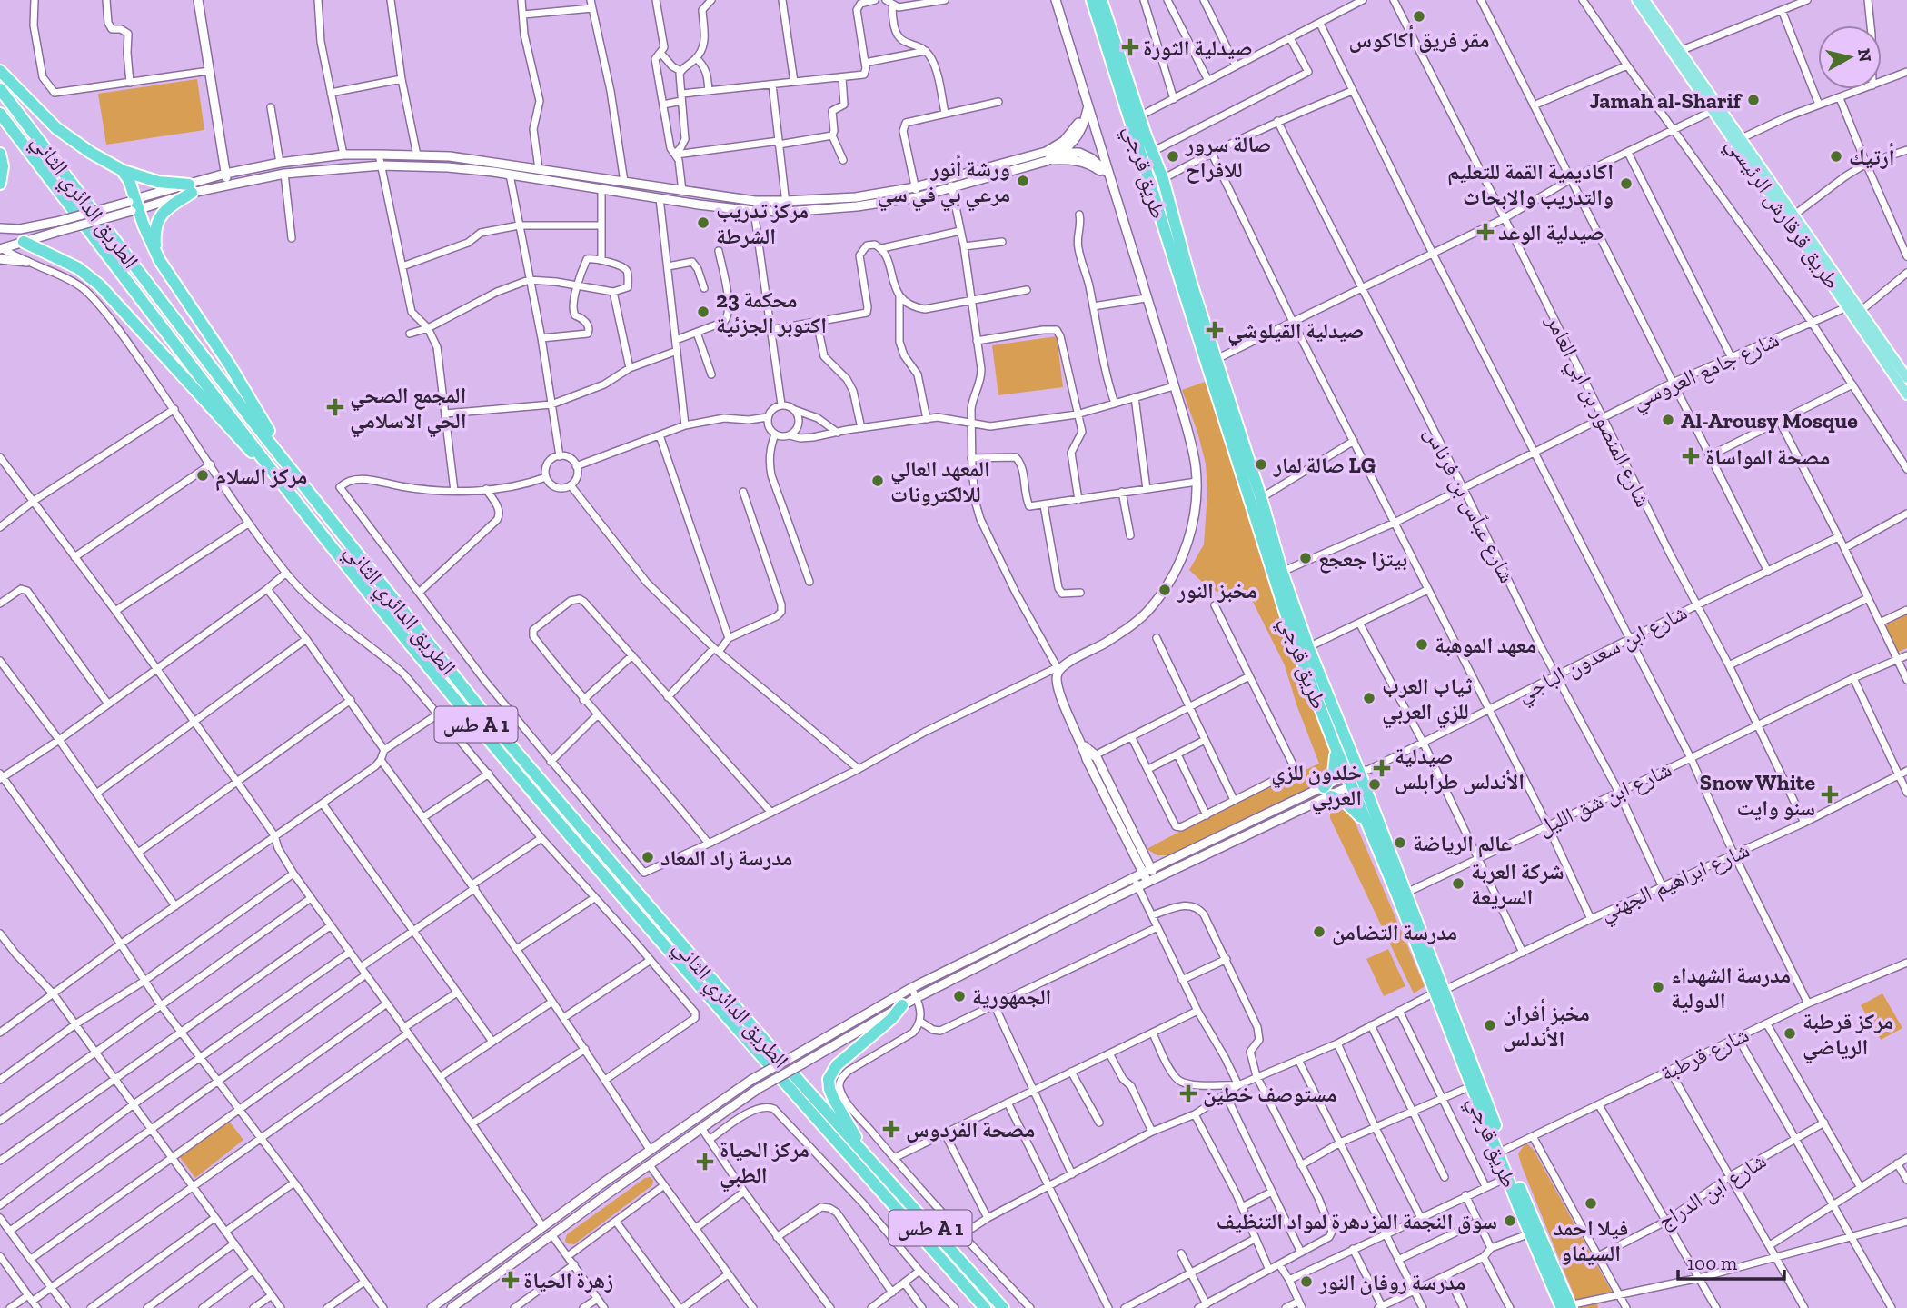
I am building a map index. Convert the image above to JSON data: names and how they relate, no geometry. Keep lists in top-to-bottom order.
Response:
{
  "streets": {
    "highway": ["طريق قرجي", "الطريق الدائري الثاني", "طس A 1"],
    "main road": ["طريق قرقارش الرئيسي"],
    "street": [
      "شارع جامع العروسي",
      "شارع المنصور بن ابي العامر",
      "شارع عباّس بن فرناس",
      "شارع ابن سعدون الباجي",
      "شارع ابن شق الليل",
      "شارع ابراهيم الجهني",
      "شارع قرطبة",
      "شارع ابن الدراج"
    ]
  },
  "crossings": [
    ["طريق قرجي", "شارع جامع العروسي"],
    ["طريق قرجي", "شارع ابن سعدون الباجي"],
    ["طريق قرجي", "شارع ابن شق الليل"],
    ["طريق قرجي", "شارع ابراهيم الجهني"],
    ["طريق قرجي", "شارع قرطبة"],
    ["طريق قرقارش الرئيسي", "شارع جامع العروسي"],
    ["شارع جامع العروسي", "شارع المنصور بن ابي العامر"],
    ["شارع جامع العروسي", "شارع عباّس بن فرناس"],
    ["شارع المنصور بن ابي العامر", "شارع ابن سعدون الباجي"],
    ["شارع المنصور بن ابي العامر", "شارع ابن شق الليل"],
    ["شارع المنصور بن ابي العامر", "شارع ابراهيم الجهني"],
    ["شارع عباّس بن فرناس", "شارع ابن سعدون الباجي"],
    ["شارع عباّس بن فرناس", "شارع ابن شق الليل"],
    ["شارع عباّس بن فرناس", "شارع ابراهيم الجهني"]
  ],
  "places": {
    "other": [
      "مقر فريق أكاكوس",
      "Jamah al-Sharif",
      "صالة سرور للافراح",
      "أرتيك",
      "ورشة أنور مرعي بي في سي",
      "اكاديمية القمة للتعليم والتدريب والابحاث",
      "مركز تدريب الشرطة",
      "محكمة 23 اكتوبر الجزئية",
      "Al-Arousy Mosque",
      "صالة لمار LG",
      "مركز السلام",
      "المعهد العالي للالكترونات",
      "بيتزا جعجع",
      "مخبز النور",
      "معهد الموهبة",
      "ثياب العرب للزي العربي",
      "خلدون للزي العربي",
      "عالم الرياضة",
      "مدرسة زاد المعاد",
      "شركة العربة السريعة",
      "مدرسة التضامن",
      "مدرسة الشهداء الدولية",
      "الجمهورية",
      "مخبز أفران الأندلس",
      "مركز قرطبة الرياضي",
      "فيلا احمد السيفاو",
      "سوق النجمة المزدهرة لمواد التنظيف",
      "مدرسة روفان النور"
    ],
    "health": [
      "صيدلية الثورة",
      "صيدلية الوعد",
      "صيدلية القيلوشي",
      "المجمع الصحي الحي الاسلامي",
      "مصحة المواساة",
      "صيدلية الأندلس طرابلس",
      "Snow White سنو وايت",
      "مستوصف خطين",
      "مصحة الفردوس",
      "مركز الحياة الطبي",
      "زهرة الحياة"
    ]
  },
  "scale_bar": "100 m",
  "north": "right"
}
